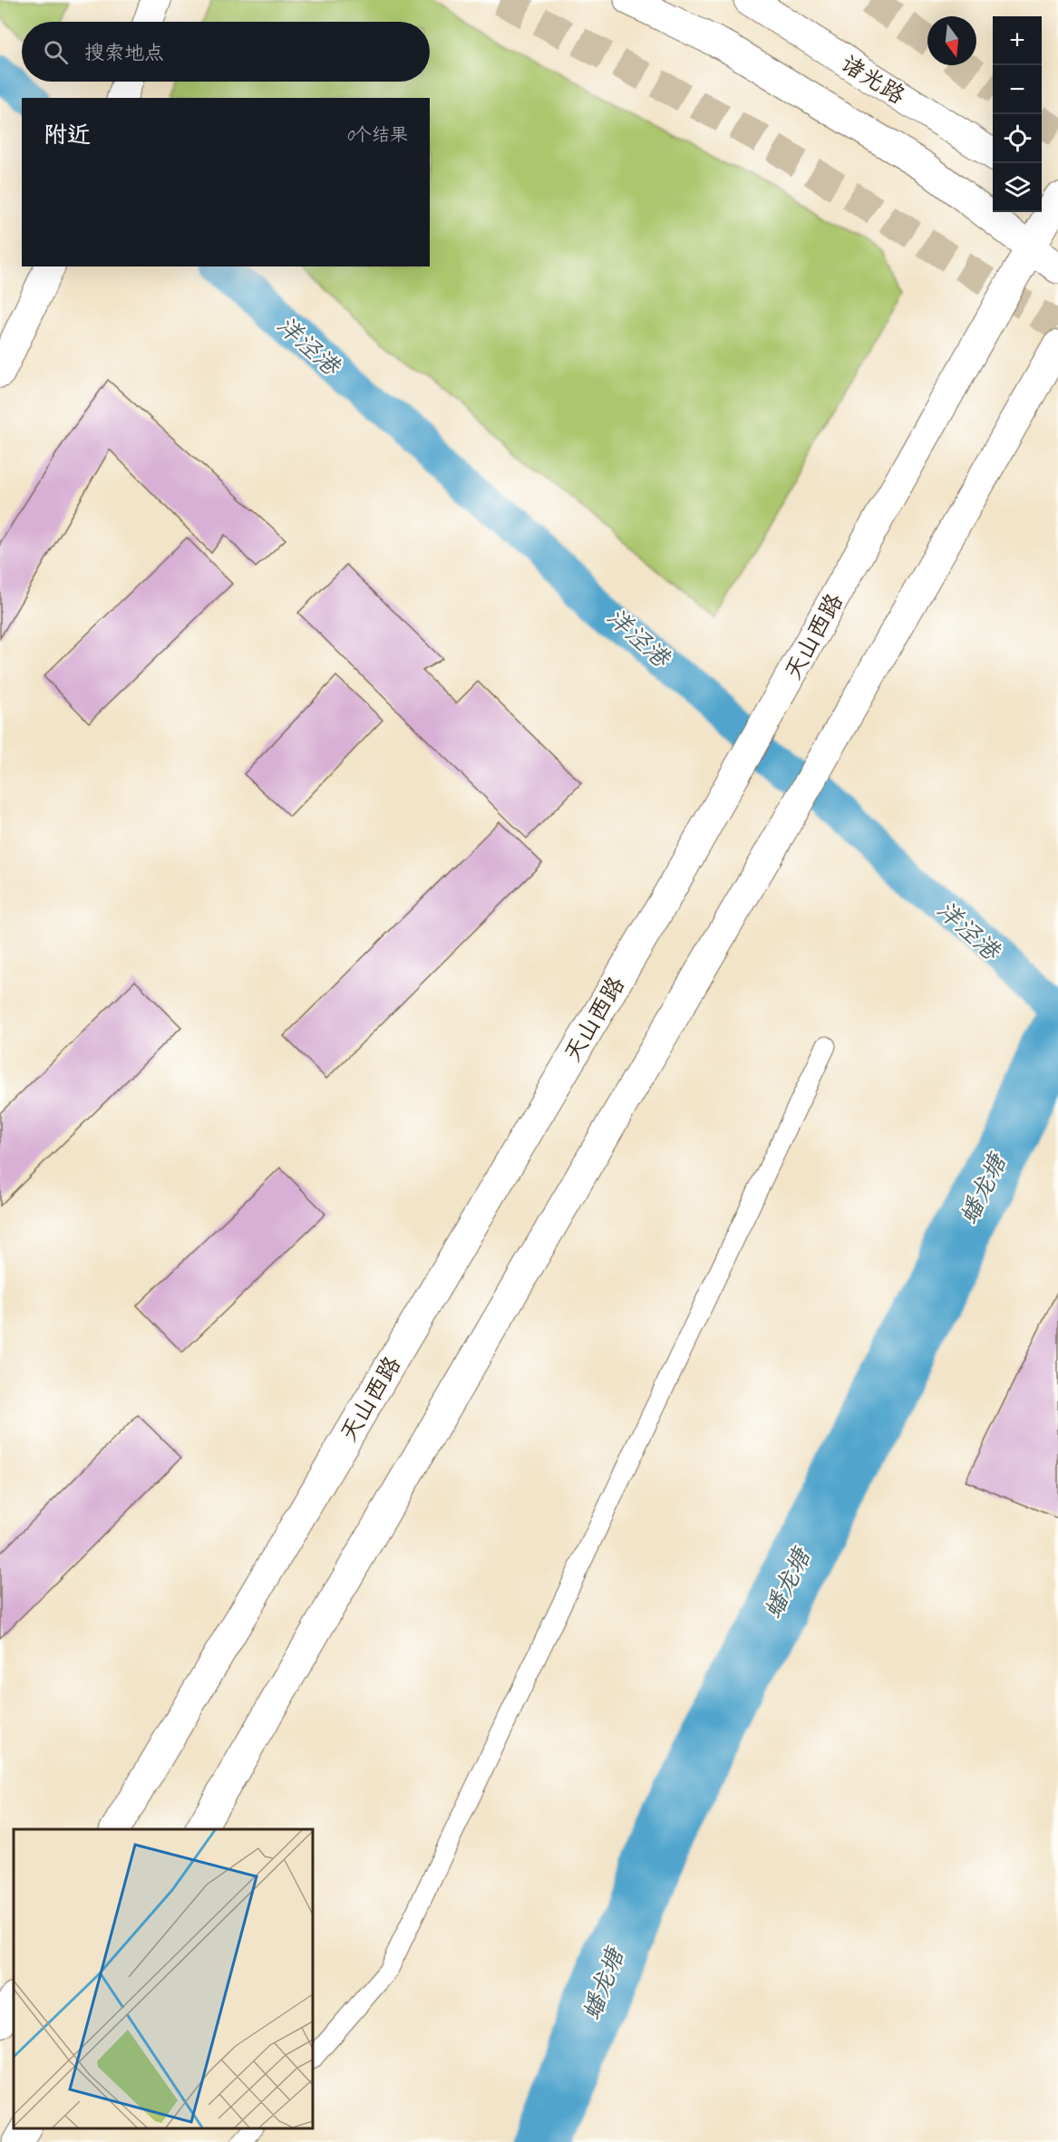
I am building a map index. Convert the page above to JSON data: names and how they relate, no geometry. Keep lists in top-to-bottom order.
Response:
{
  "streets": {
    "main road": ["诸光路", "天山西路"]
  },
  "water": ["洋泾港", "蟠龙塘"],
  "north": "bottom",
  "page": {
    "map_buttons": ["+", "−"],
    "search": "搜索地点",
    "heading": ["附近", "0个结果"]
  }
}
